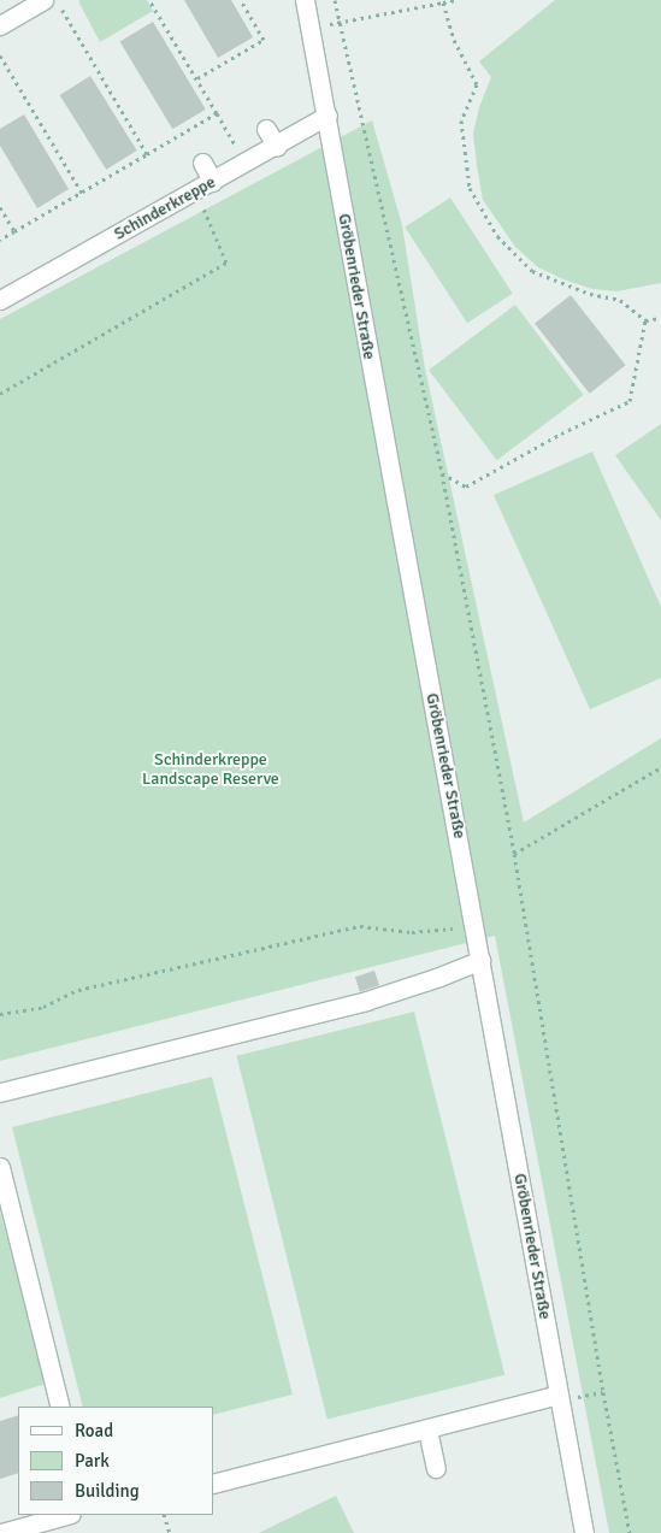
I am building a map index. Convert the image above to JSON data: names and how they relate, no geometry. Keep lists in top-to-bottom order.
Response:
{
  "streets": {
    "street": ["Schinderkreppe", "Gröbenrieder Straße"]
  },
  "crossings": [
    ["Schinderkreppe", "Gröbenrieder Straße"]
  ],
  "parks": ["Schinderkreppe Landscape Reserve"],
  "legend": ["Road", "Park", "Building"]
}
